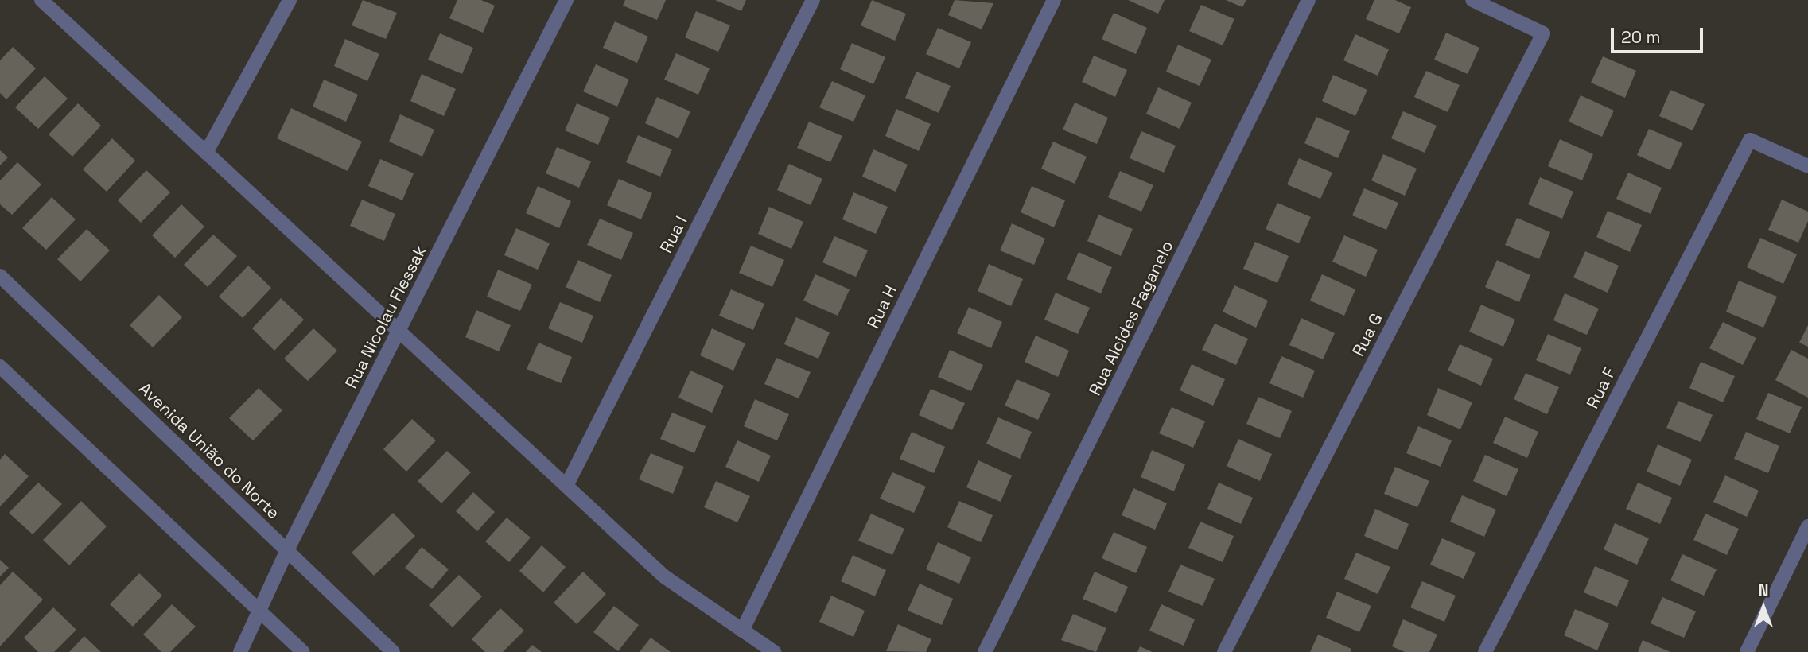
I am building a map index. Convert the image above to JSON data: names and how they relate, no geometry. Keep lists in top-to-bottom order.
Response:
{
  "streets": {
    "street": [
      "Rua I",
      "Rua H",
      "Rua Nicolau Flessak",
      "Rua Alcides Faganelo",
      "Rua G",
      "Rua F",
      "Avenida União do Norte"
    ]
  },
  "crossings": [
    ["Rua Nicolau Flessak", "Avenida União do Norte"]
  ],
  "scale_bar": "20 m",
  "north": "top"
}
